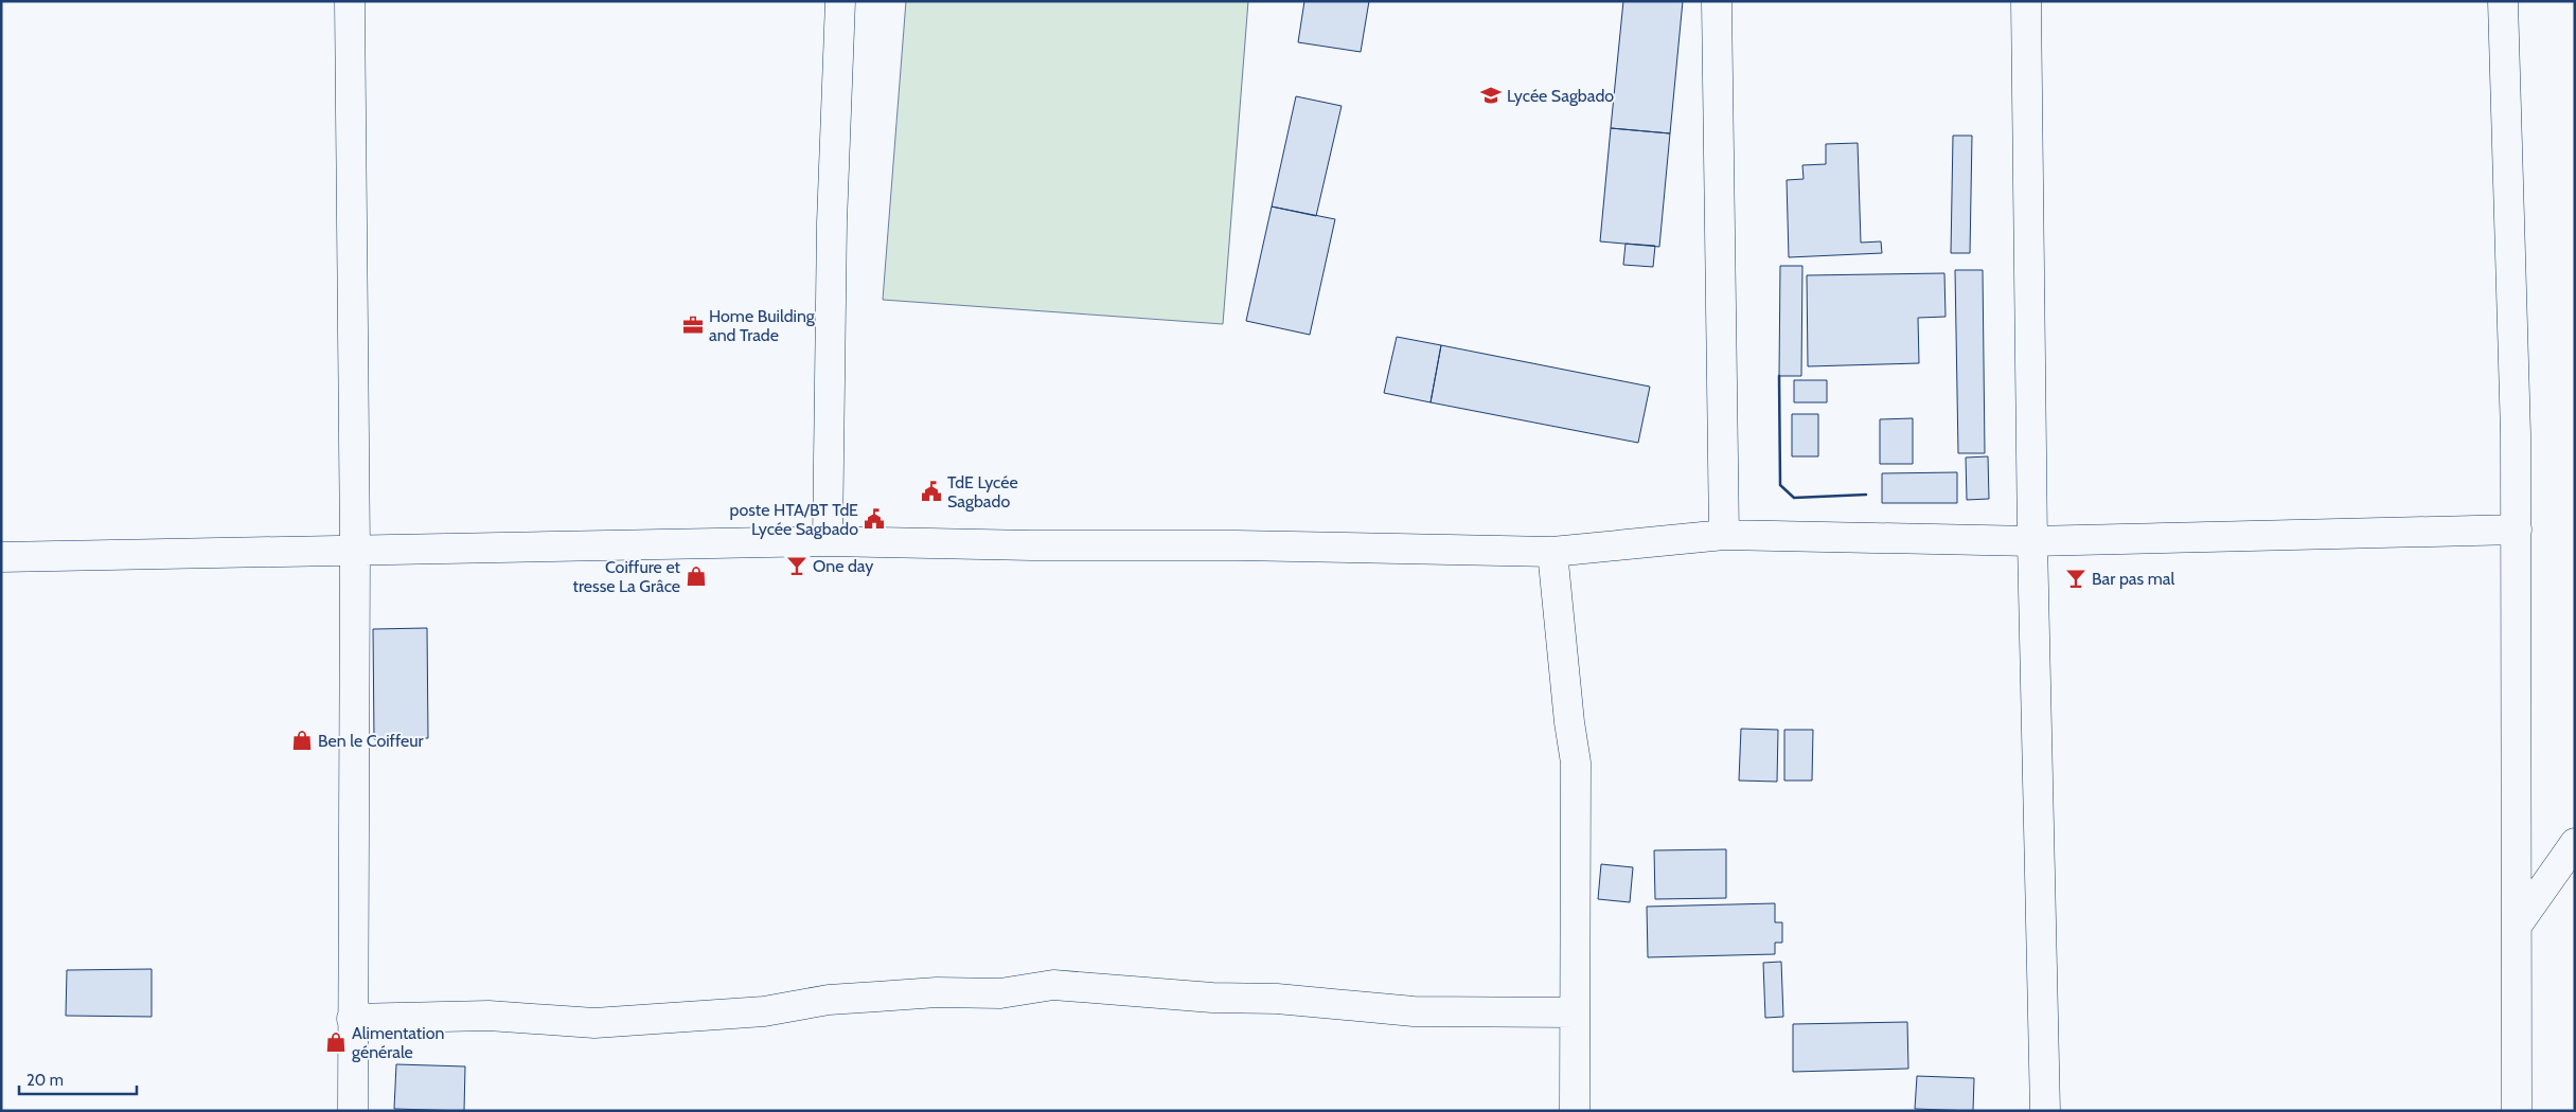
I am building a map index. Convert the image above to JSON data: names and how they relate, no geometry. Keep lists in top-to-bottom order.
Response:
{
  "places": {
    "school or university": ["Lycée Sagbado"],
    "office": ["Home Building and Trade"],
    "public building": ["TdE Lycée Sagbado", "poste HTA/BT TdE Lycée Sagbado"],
    "bar": ["One day", "Bar pas mal"],
    "shop": ["Coiffure et tresse La Grâce", "Ben le Coiffeur", "Alimentation générale"]
  },
  "scale_bar": "20 m"
}
